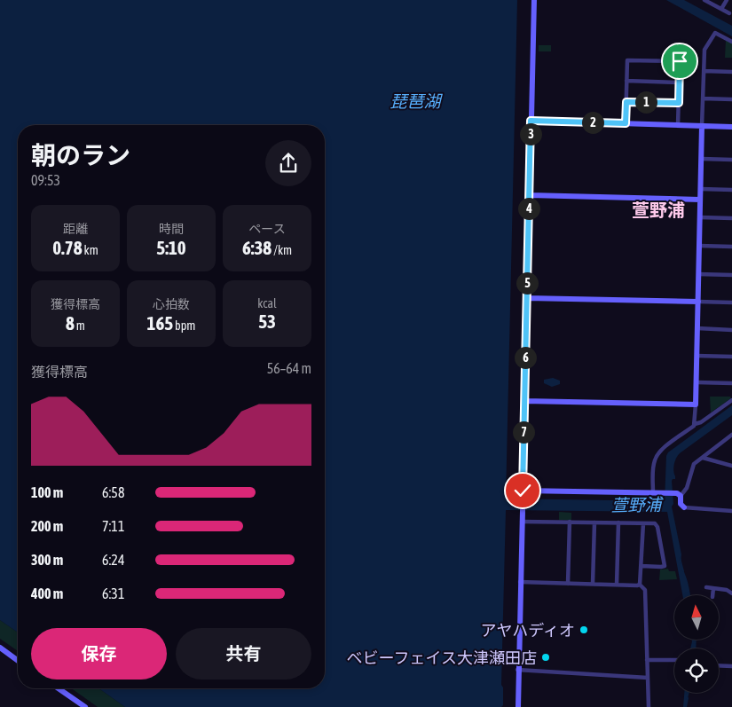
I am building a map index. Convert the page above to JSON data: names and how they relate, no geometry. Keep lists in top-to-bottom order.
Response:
{
  "districts": ["萱野浦"],
  "water": ["琵琶湖", "萱野浦"],
  "places": ["アヤハディオ", "ベビーフェイス大津瀬田店"],
  "north": "top",
  "page": {
    "pins": [
      "1",
      "2",
      "3",
      "4",
      "5",
      "6",
      "7"
    ],
    "heading": ["朝のラン", "09:53"],
    "stats": [
      ["距離", "0.78 km"],
      ["時間", "5:10"],
      ["ペース", "6:38 /km"],
      ["獲得標高", "8 m"],
      ["心拍数", "165 bpm"],
      ["kcal", "53"]
    ],
    "chart": ["獲得標高", "56–64 m"],
    "list": [
      {
        "name": "100 m",
        "note": "6:58"
      },
      {
        "name": "200 m",
        "note": "7:11"
      },
      {
        "name": "300 m",
        "note": "6:24"
      },
      {
        "name": "400 m",
        "note": "6:31"
      }
    ],
    "buttons": ["保存", "共有"]
  }
}
